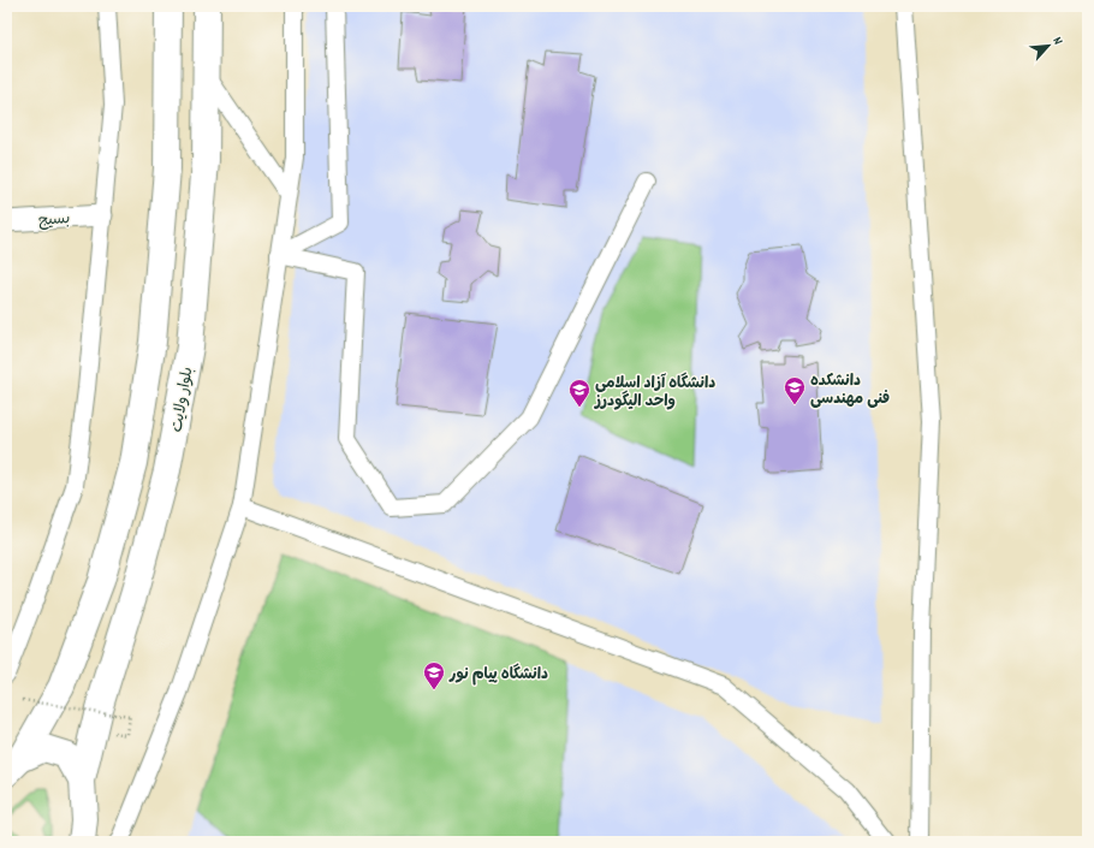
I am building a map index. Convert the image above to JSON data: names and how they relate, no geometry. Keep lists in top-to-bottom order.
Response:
{
  "streets": {
    "main road": ["بلوار ولایت"],
    "street": ["بسیج"]
  },
  "places": {
    "school or university": ["دانشکده فنی مهندسی", "دانشگاه آزاد اسلامی واحد الیگودرز", "دانشگاه پیام نور"]
  },
  "north": "top right"
}
